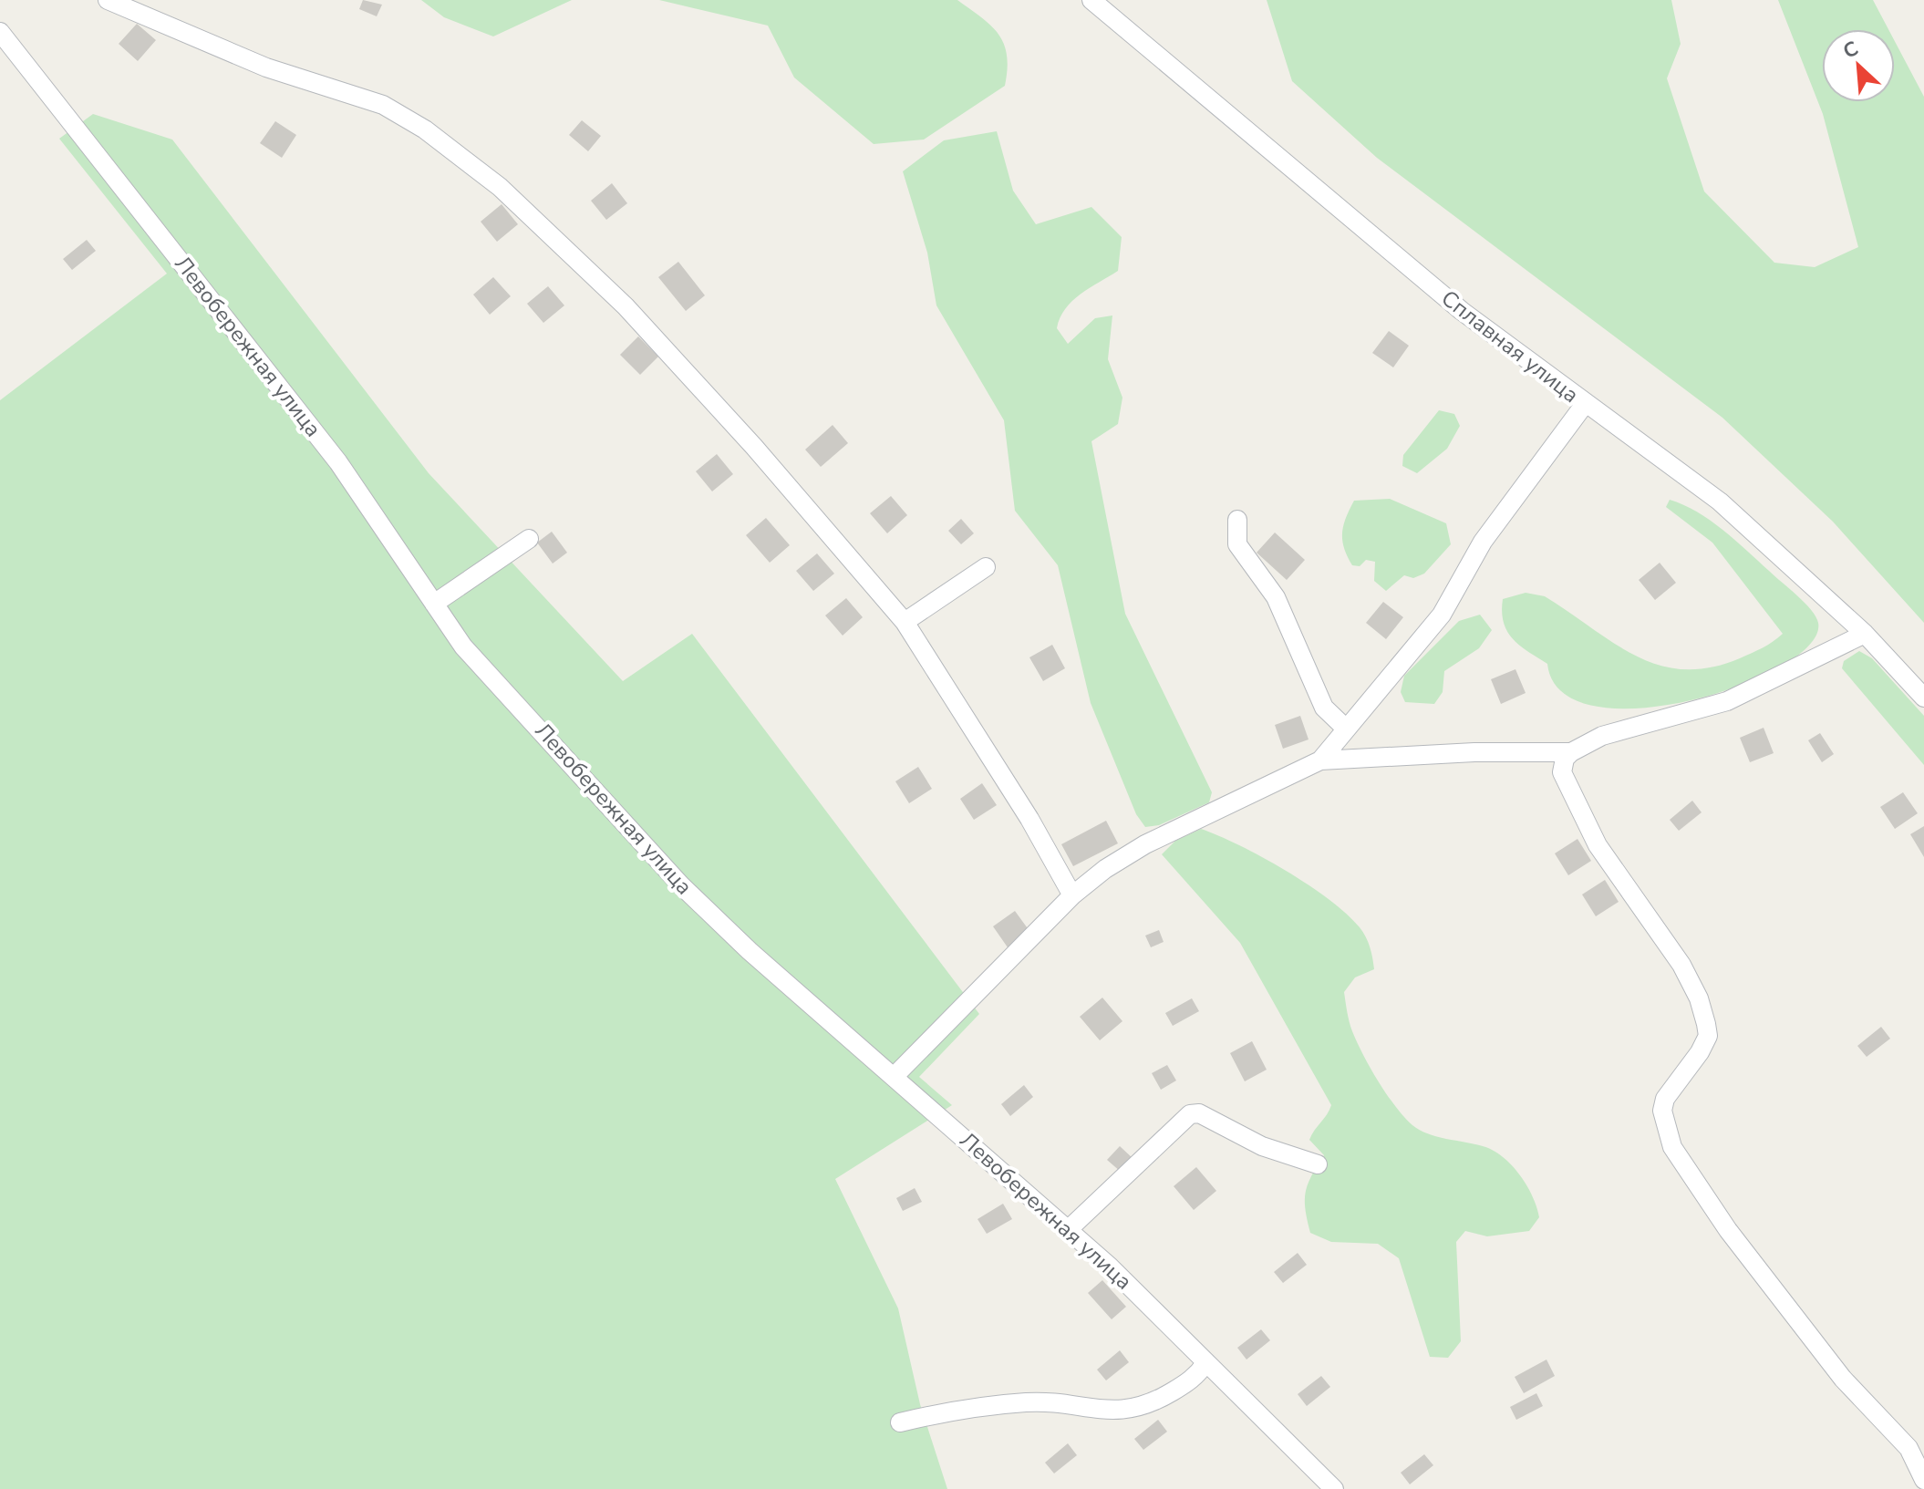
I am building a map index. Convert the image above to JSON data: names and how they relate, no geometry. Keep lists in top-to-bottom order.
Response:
{
  "streets": {
    "street": ["Левобережная улица", "Сплавная улица"]
  },
  "north": "top left"
}
